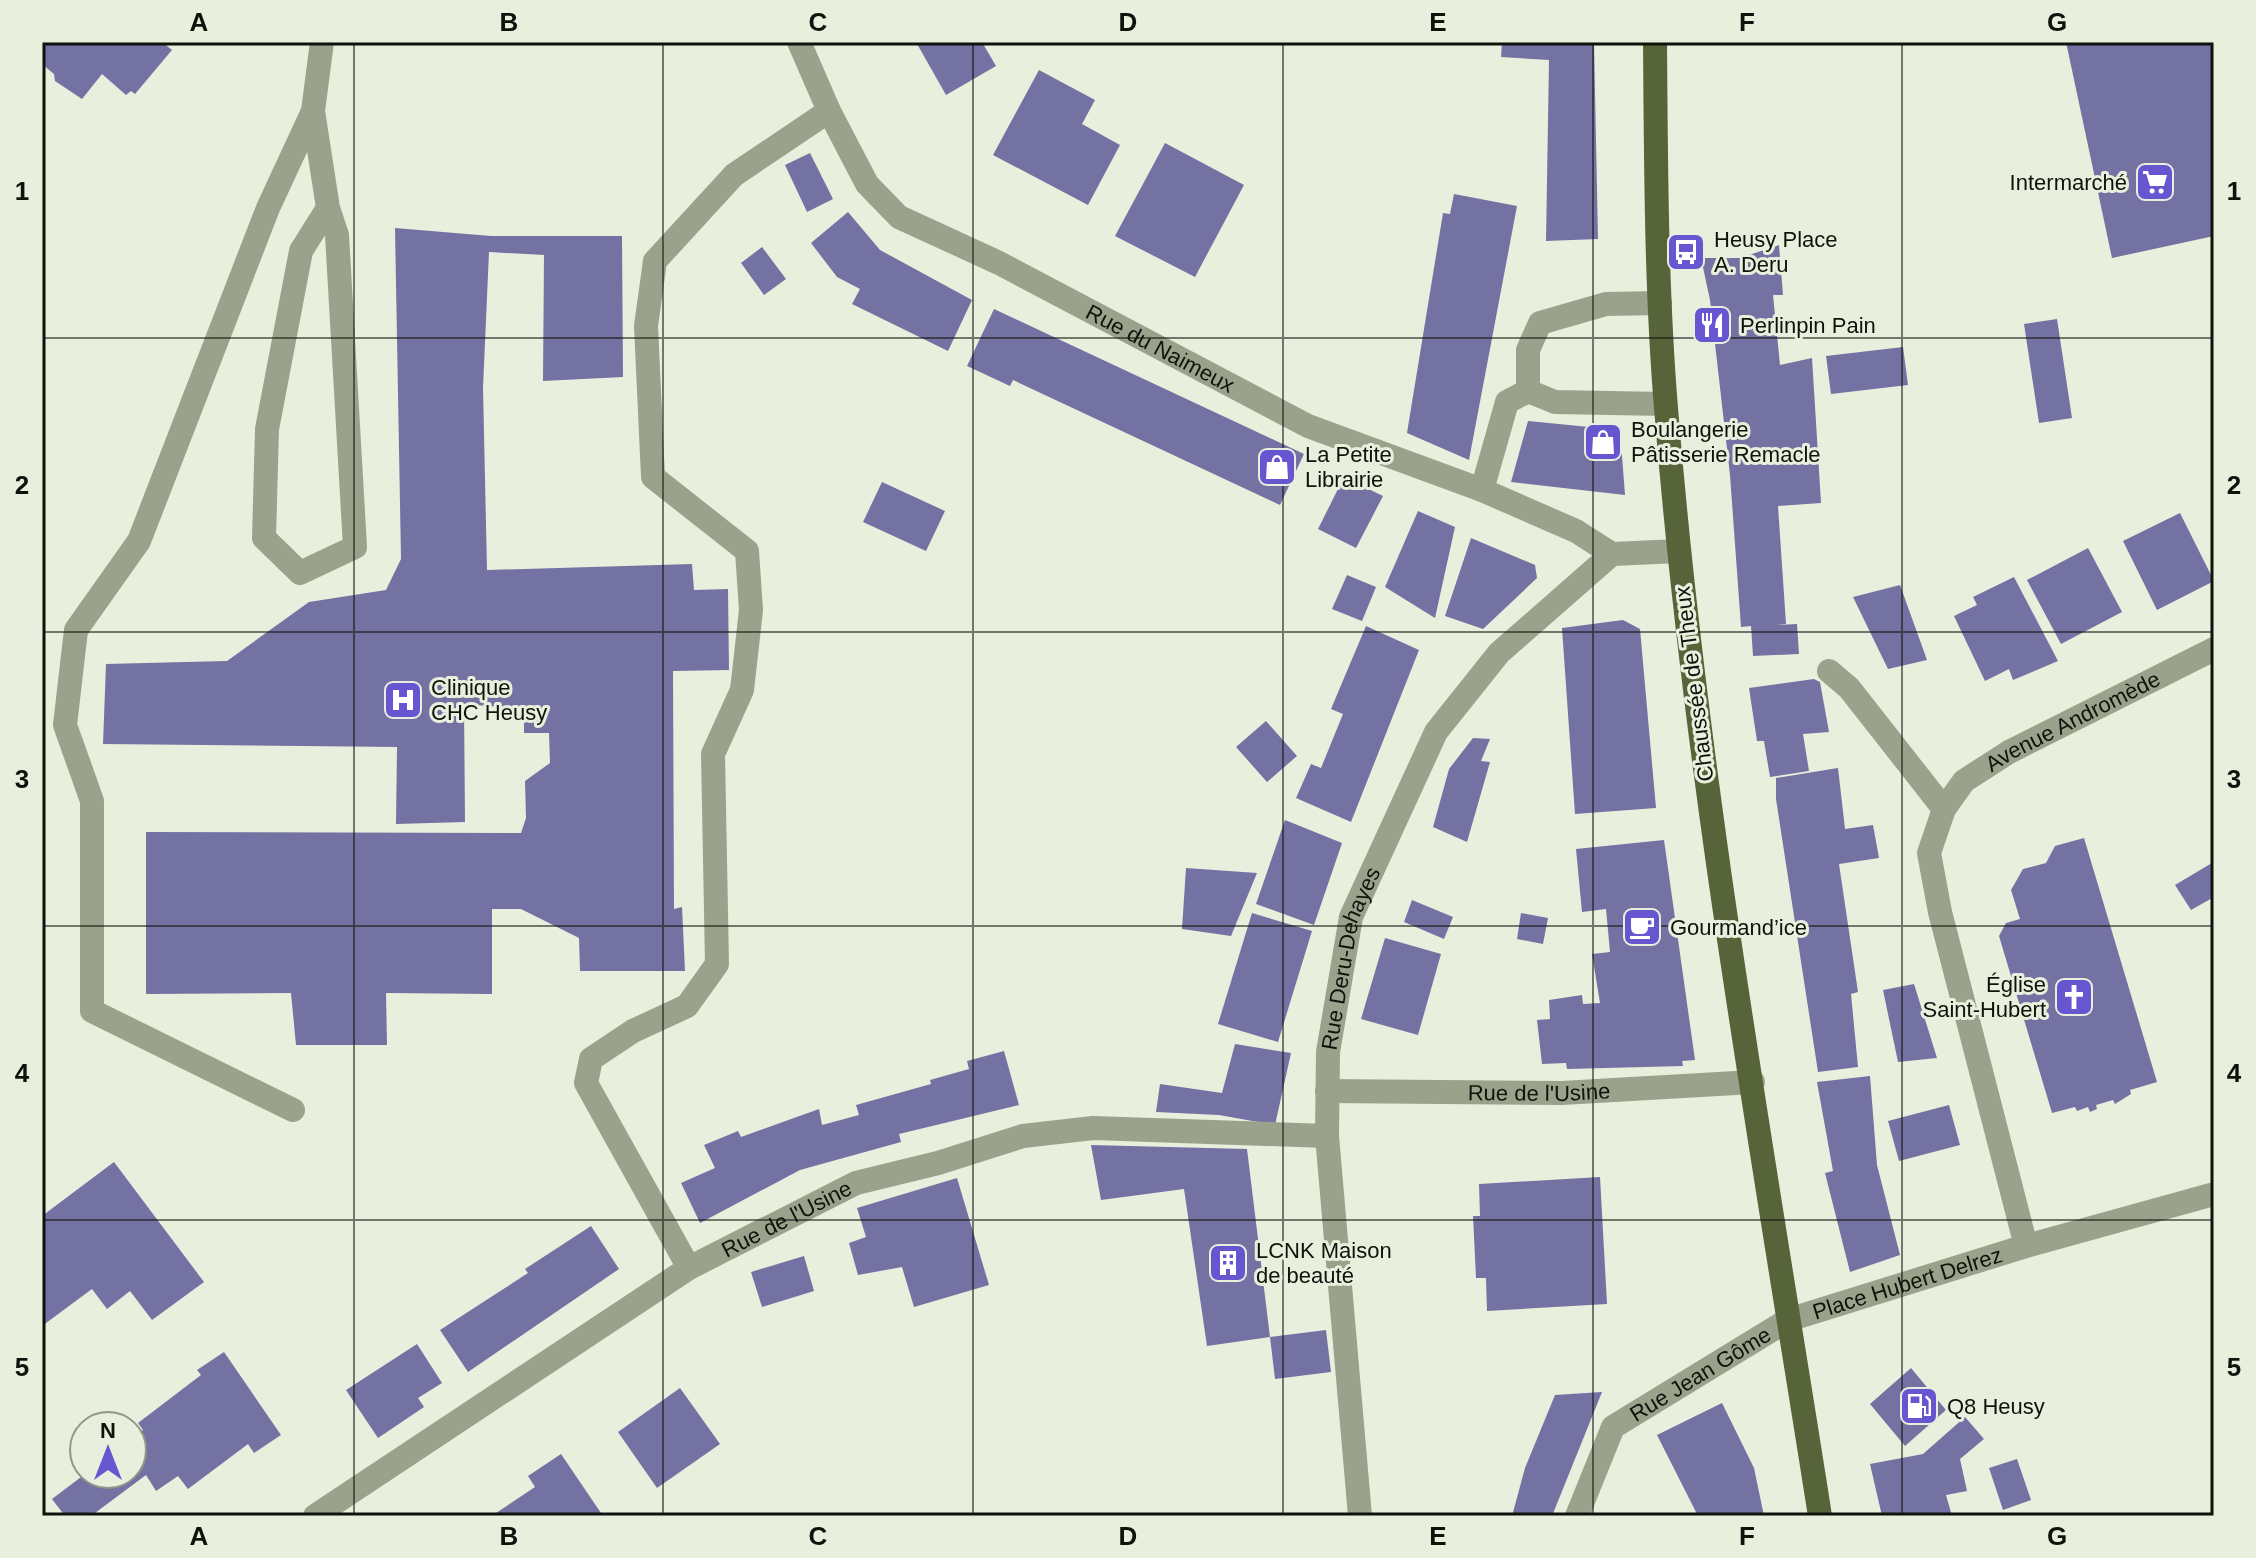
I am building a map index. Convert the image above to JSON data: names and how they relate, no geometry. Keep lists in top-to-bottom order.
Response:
{
  "streets": {
    "main road": ["Chaussée de Theux"],
    "street": [
      "Rue du Naimeux",
      "Avenue Andromède",
      "Rue Deru-Dehayes",
      "Rue de l'Usine",
      "Place Hubert Delrez",
      "Rue Jean Gôme"
    ]
  },
  "crossings": [
    ["Rue du Naimeux", "Rue Deru-Dehayes"],
    ["Chaussée de Theux", "Rue de l'Usine"],
    ["Chaussée de Theux", "Place Hubert Delrez"],
    ["Chaussée de Theux", "Rue Jean Gôme"],
    ["Avenue Andromède", "Place Hubert Delrez"],
    ["Rue Deru-Dehayes", "Rue de l'Usine"],
    ["Place Hubert Delrez", "Rue Jean Gôme"]
  ],
  "places": {
    "supermarket": ["Intermarché"],
    "bus stop": ["Heusy Place A. Deru"],
    "restaurant": ["Perlinpin Pain"],
    "shop": ["Boulangerie Pâtisserie Remacle", "La Petite Librairie"],
    "hospital": ["Clinique CHC Heusy"],
    "cafe": ["Gourmand’ice"],
    "church": ["Église Saint-Hubert"],
    "building": ["LCNK Maison de beauté"],
    "fuel station": ["Q8 Heusy"]
  },
  "north": "top",
  "grid": {
    "columns": [
      "A",
      "B",
      "C",
      "D",
      "E",
      "F",
      "G"
    ],
    "rows": [
      "1",
      "2",
      "3",
      "4",
      "5"
    ]
  }
}
